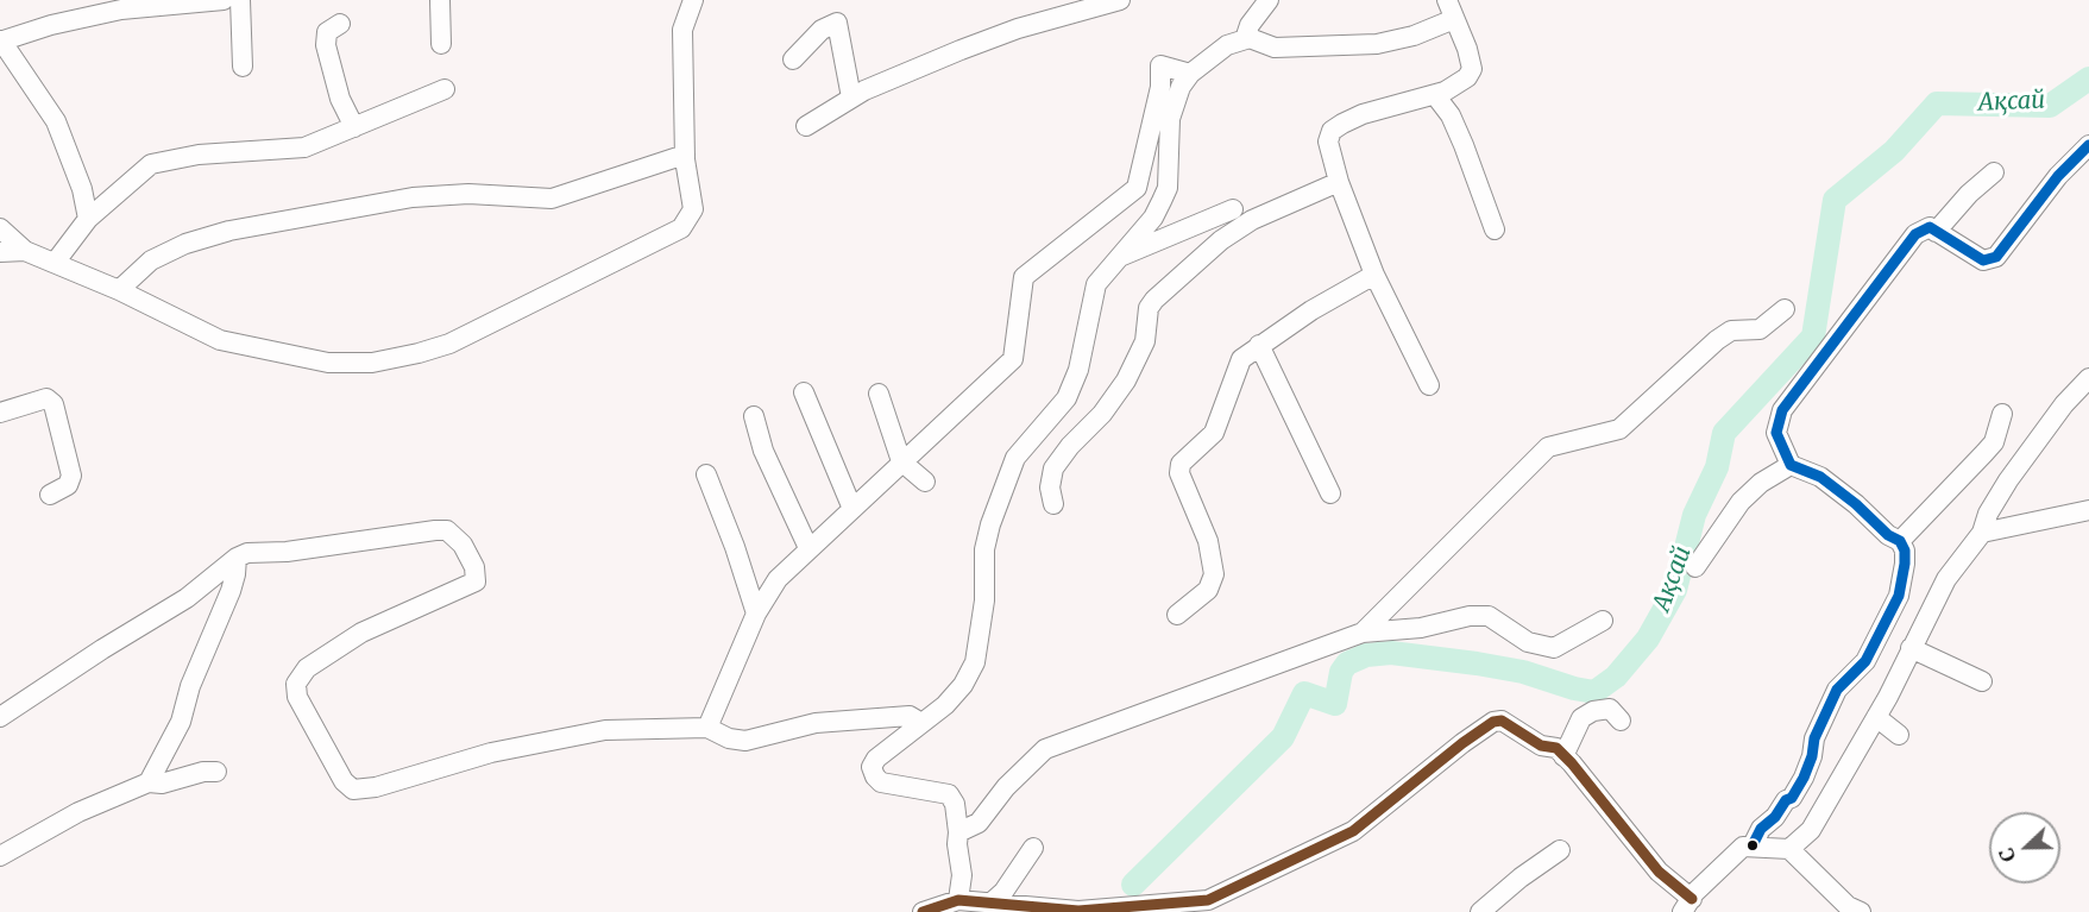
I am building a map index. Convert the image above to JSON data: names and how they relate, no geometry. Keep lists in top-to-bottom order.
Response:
{
  "water": ["Ақсай"],
  "north": "left"
}
